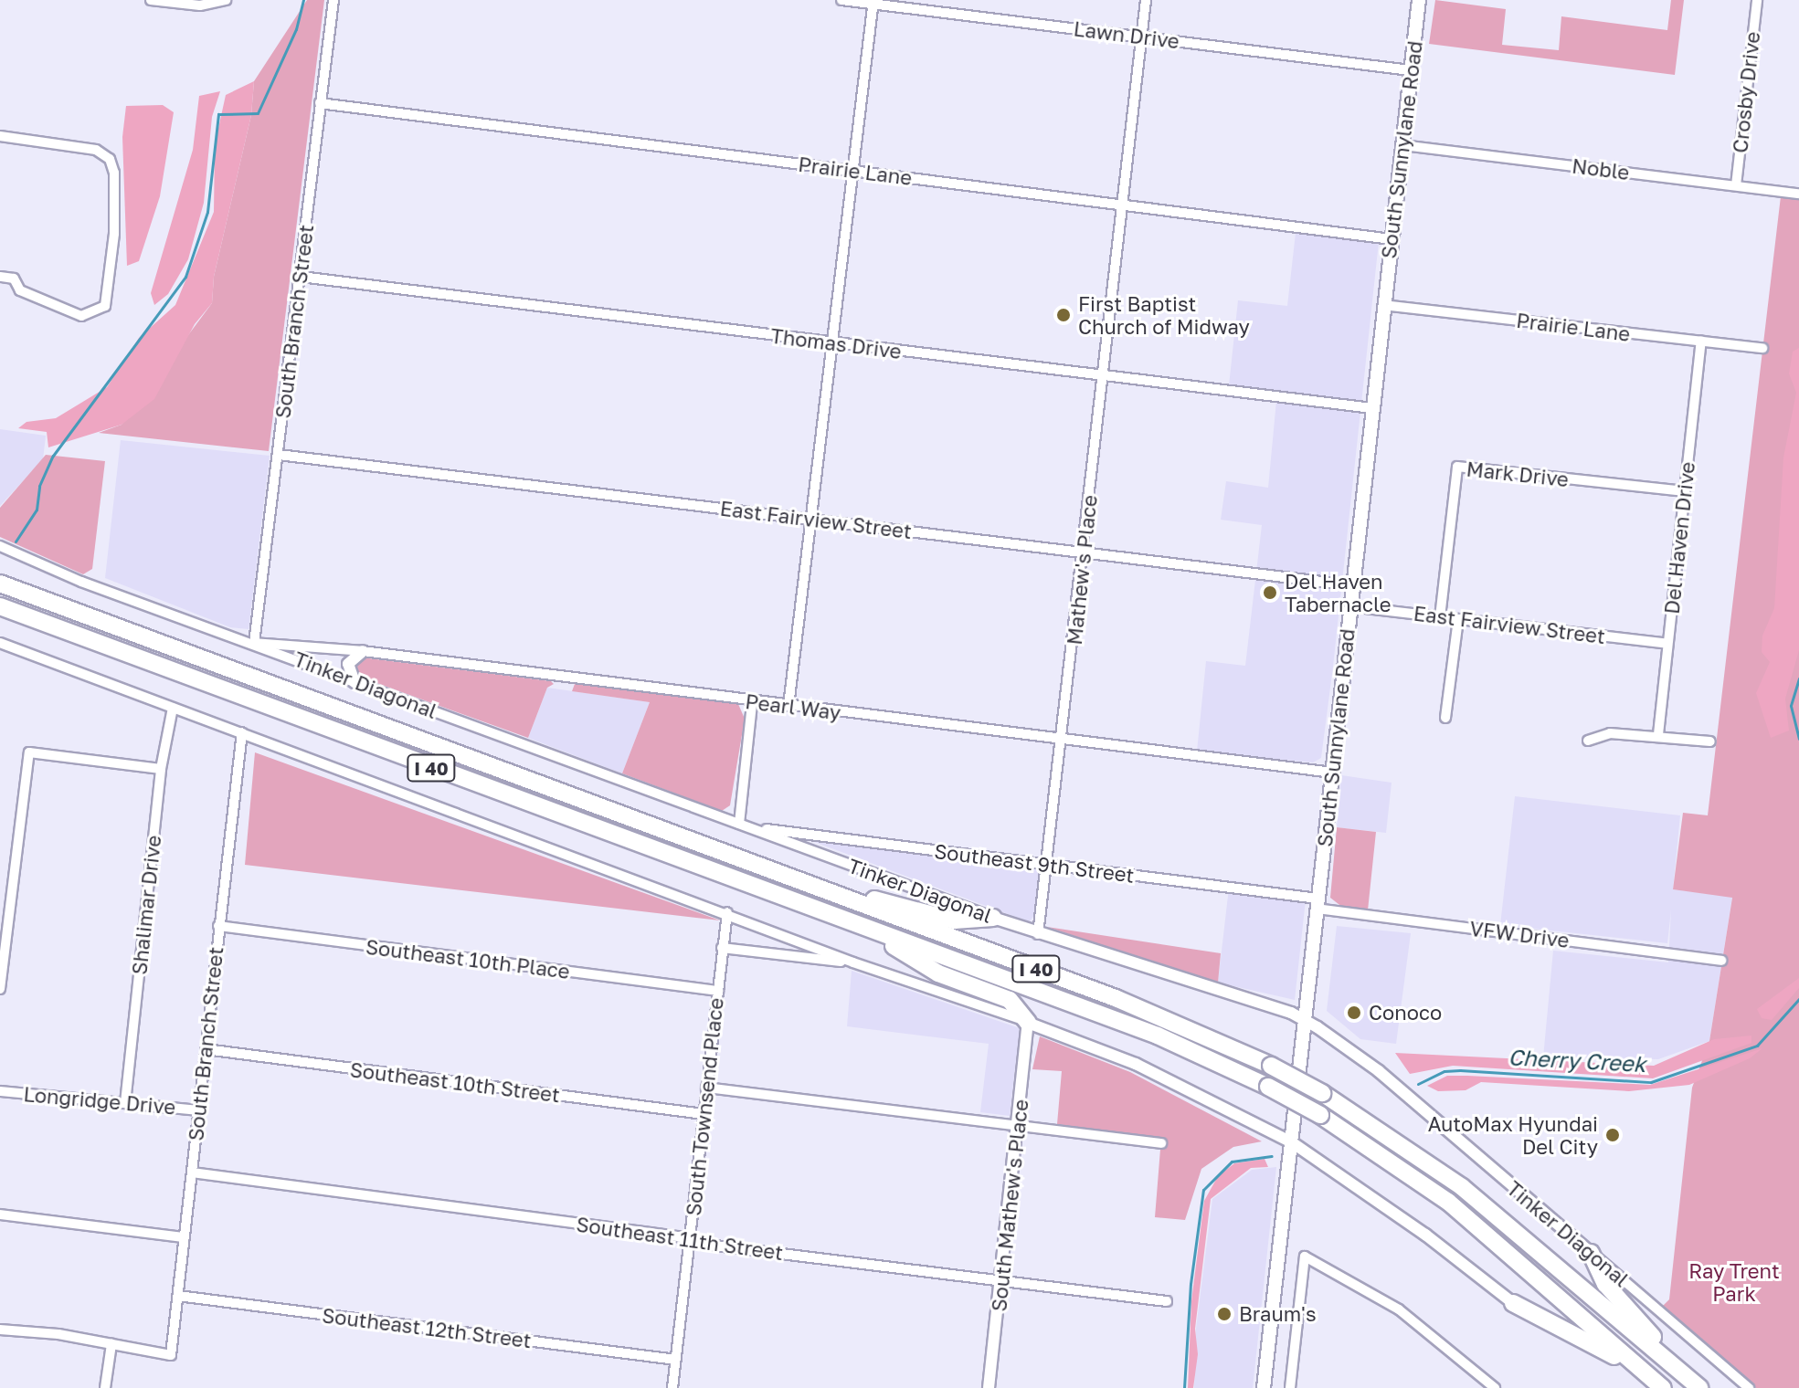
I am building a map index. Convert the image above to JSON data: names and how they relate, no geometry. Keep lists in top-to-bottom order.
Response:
{
  "streets": {
    "highway": ["Tinker Diagonal", "I 40"],
    "main road": ["South Sunnylane Road"],
    "street": [
      "Lawn Drive",
      "Crosby Drive",
      "Noble",
      "Prairie Lane",
      "South Branch Street",
      "Thomas Drive",
      "Mark Drive",
      "East Fairview Street",
      "Del Haven Drive",
      "Mathew's Place",
      "Pearl Way",
      "Southeast 9th Street",
      "Shalimar Drive",
      "VFW Drive",
      "Southeast 10th Place",
      "Southeast 10th Street",
      "Longridge Drive",
      "South Townsend Place",
      "South Mathew's Place",
      "Southeast 11th Street",
      "Southeast 12th Street"
    ]
  },
  "crossings": [
    ["Lawn Drive", "South Sunnylane Road"],
    ["Crosby Drive", "Noble"],
    ["South Sunnylane Road", "Noble"],
    ["South Sunnylane Road", "Prairie Lane"],
    ["South Sunnylane Road", "Thomas Drive"],
    ["South Sunnylane Road", "East Fairview Street"],
    ["South Sunnylane Road", "Tinker Diagonal"],
    ["South Sunnylane Road", "Pearl Way"],
    ["South Sunnylane Road", "Southeast 9th Street"],
    ["South Sunnylane Road", "VFW Drive"],
    ["Prairie Lane", "South Branch Street"],
    ["Prairie Lane", "Del Haven Drive"],
    ["Prairie Lane", "Mathew's Place"],
    ["South Branch Street", "Thomas Drive"],
    ["South Branch Street", "East Fairview Street"],
    ["South Branch Street", "Tinker Diagonal"],
    ["South Branch Street", "Pearl Way"],
    ["South Branch Street", "Southeast 10th Place"],
    ["South Branch Street", "Southeast 10th Street"],
    ["South Branch Street", "Longridge Drive"],
    ["South Branch Street", "Southeast 11th Street"],
    ["South Branch Street", "Southeast 12th Street"],
    ["Thomas Drive", "Mathew's Place"],
    ["Mark Drive", "East Fairview Street"],
    ["Mark Drive", "Del Haven Drive"],
    ["East Fairview Street", "Del Haven Drive"],
    ["East Fairview Street", "Mathew's Place"],
    ["Mathew's Place", "Tinker Diagonal"],
    ["Mathew's Place", "Pearl Way"],
    ["Mathew's Place", "Southeast 9th Street"],
    ["Tinker Diagonal", "Pearl Way"],
    ["Tinker Diagonal", "Southeast 9th Street"],
    ["Southeast 9th Street", "VFW Drive"],
    ["Shalimar Drive", "Longridge Drive"],
    ["Southeast 10th Place", "South Townsend Place"],
    ["Southeast 10th Street", "South Townsend Place"],
    ["South Townsend Place", "Southeast 11th Street"],
    ["South Townsend Place", "Southeast 12th Street"],
    ["South Mathew's Place", "Southeast 11th Street"]
  ],
  "water": ["Cherry Creek"],
  "parks": ["Ray Trent Park"],
  "places": [
    "First Baptist Church of Midway",
    "Del Haven Tabernacle",
    "Conoco",
    "AutoMax Hyundai Del City",
    "Braum's"
  ]
}
